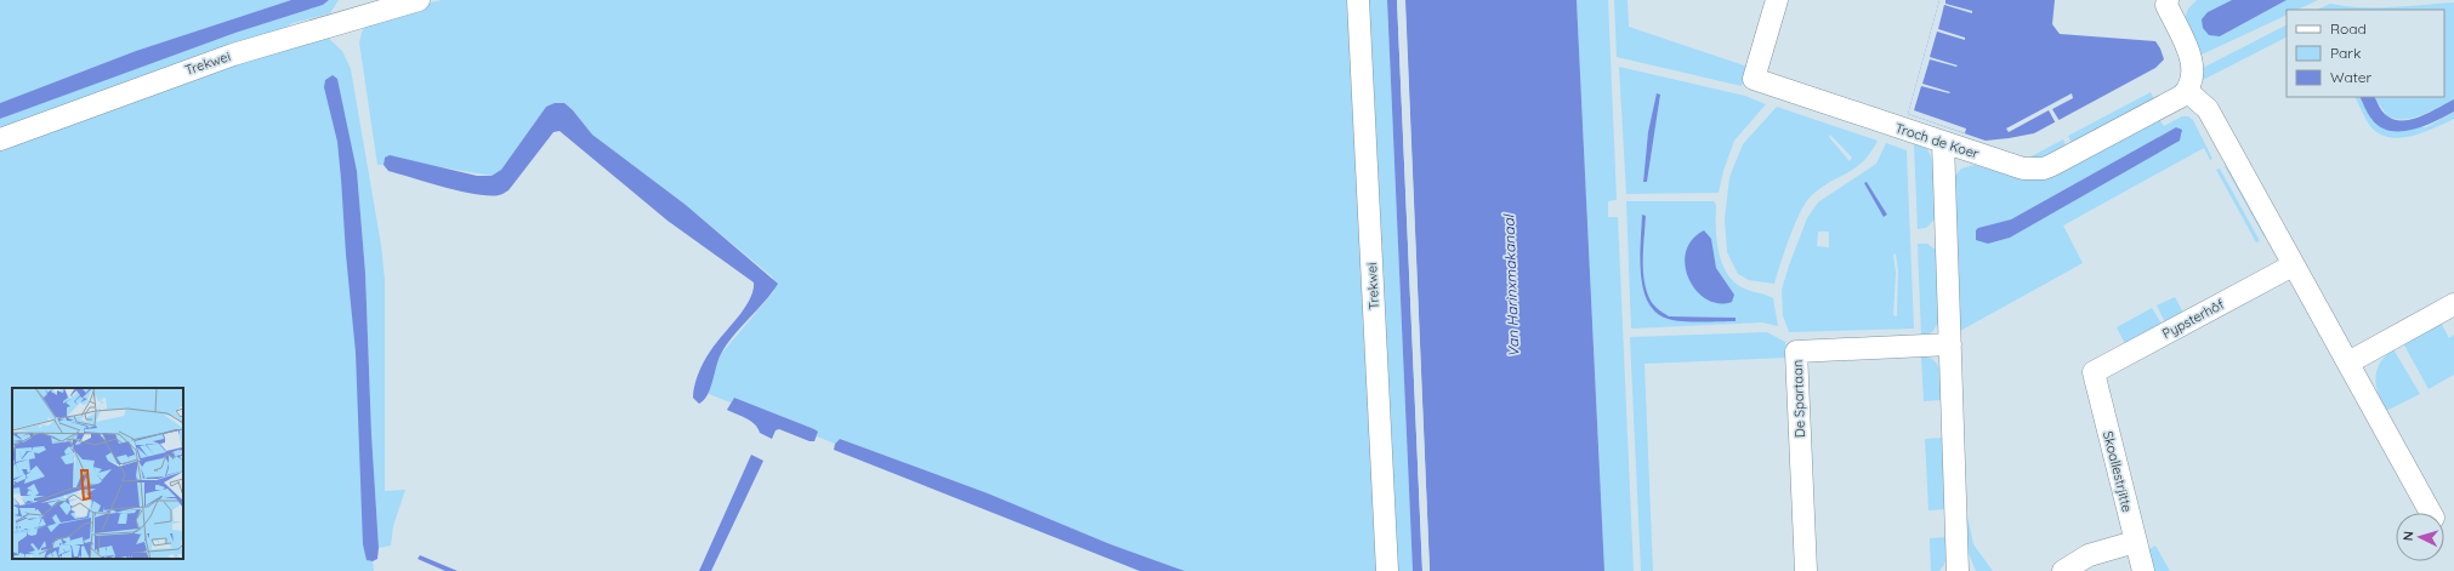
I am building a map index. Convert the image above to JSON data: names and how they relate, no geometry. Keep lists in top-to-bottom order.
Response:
{
  "streets": {
    "street": [
      "Trekwei",
      "Troch de Koer",
      "Pypsterhôf",
      "De Spartaan",
      "Skoallestrjitte"
    ]
  },
  "crossings": [
    ["Pypsterhôf", "Skoallestrjitte"]
  ],
  "water": ["Van Harinxmakanaal"],
  "legend": ["Road", "Park", "Water"],
  "north": "left"
}
